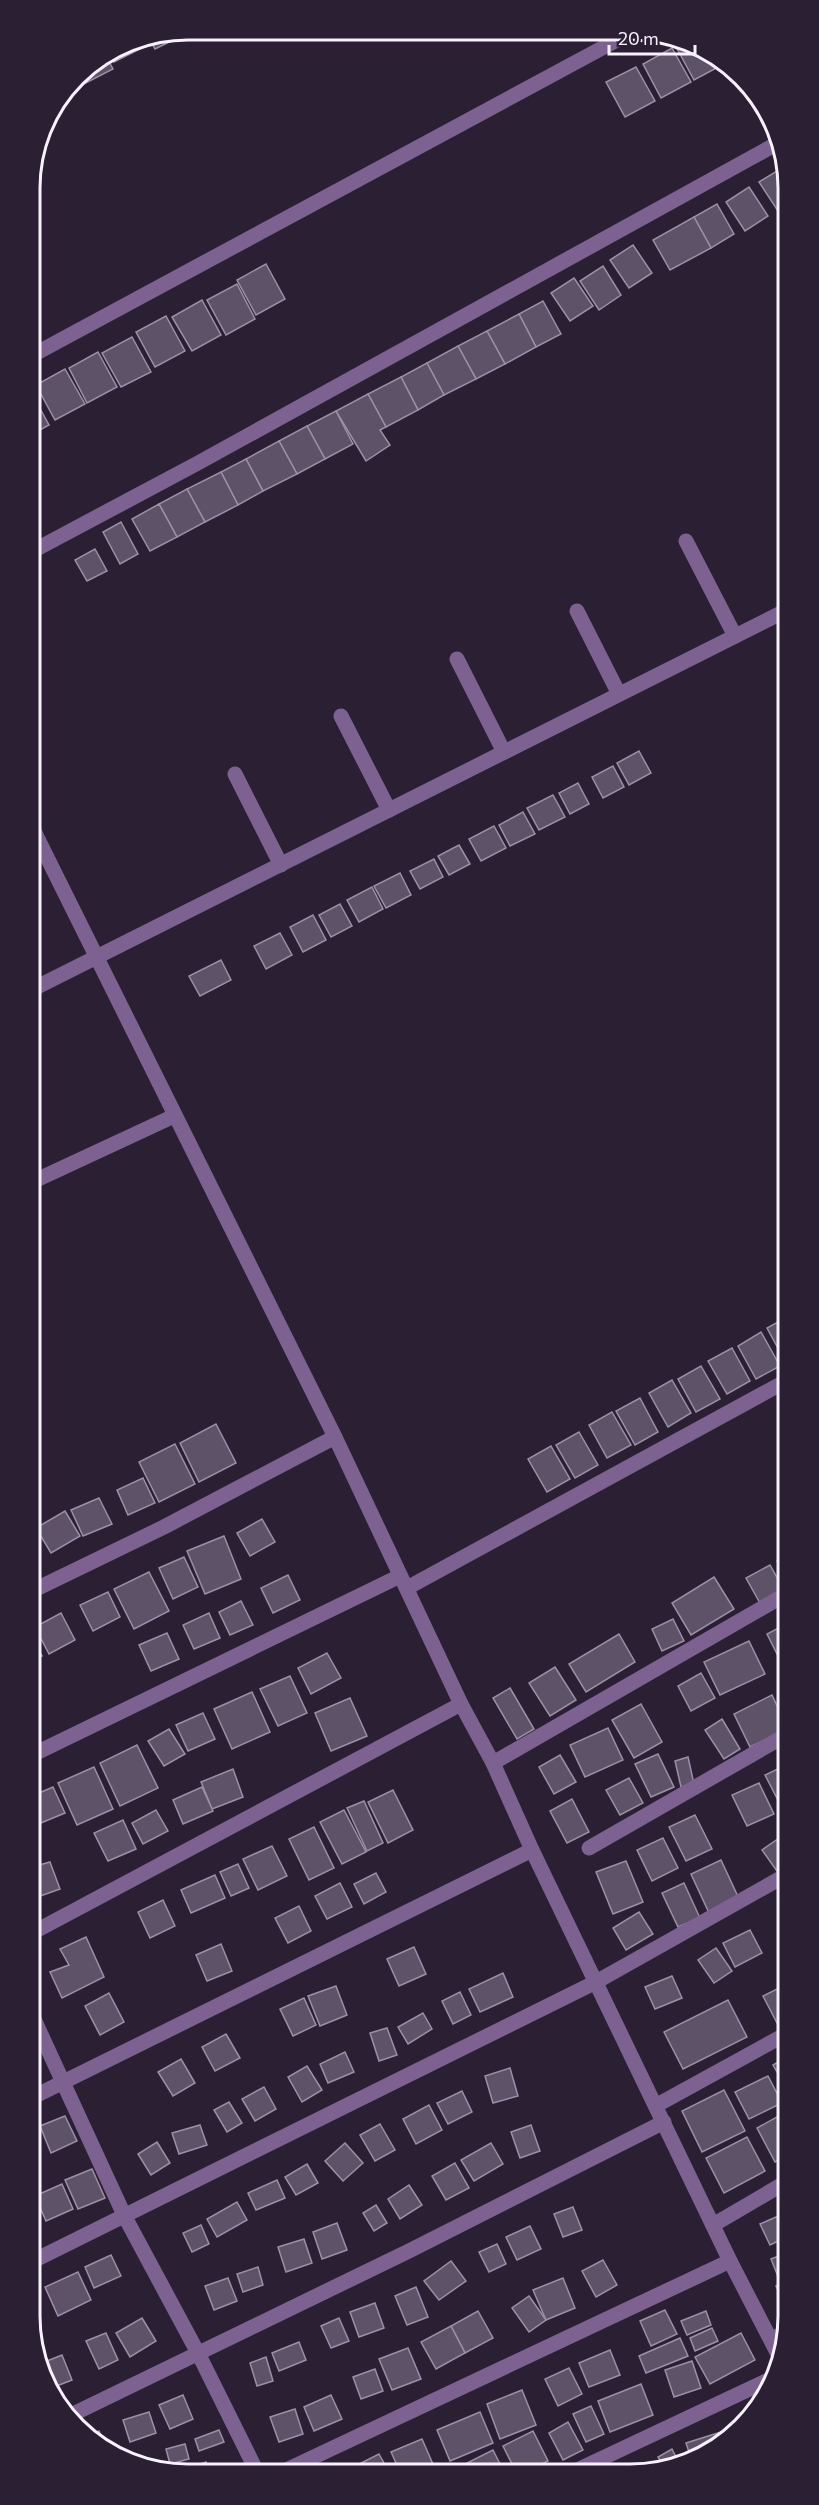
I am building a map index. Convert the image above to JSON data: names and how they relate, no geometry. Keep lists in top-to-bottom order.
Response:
{
  "scale_bar": "20 m"
}
